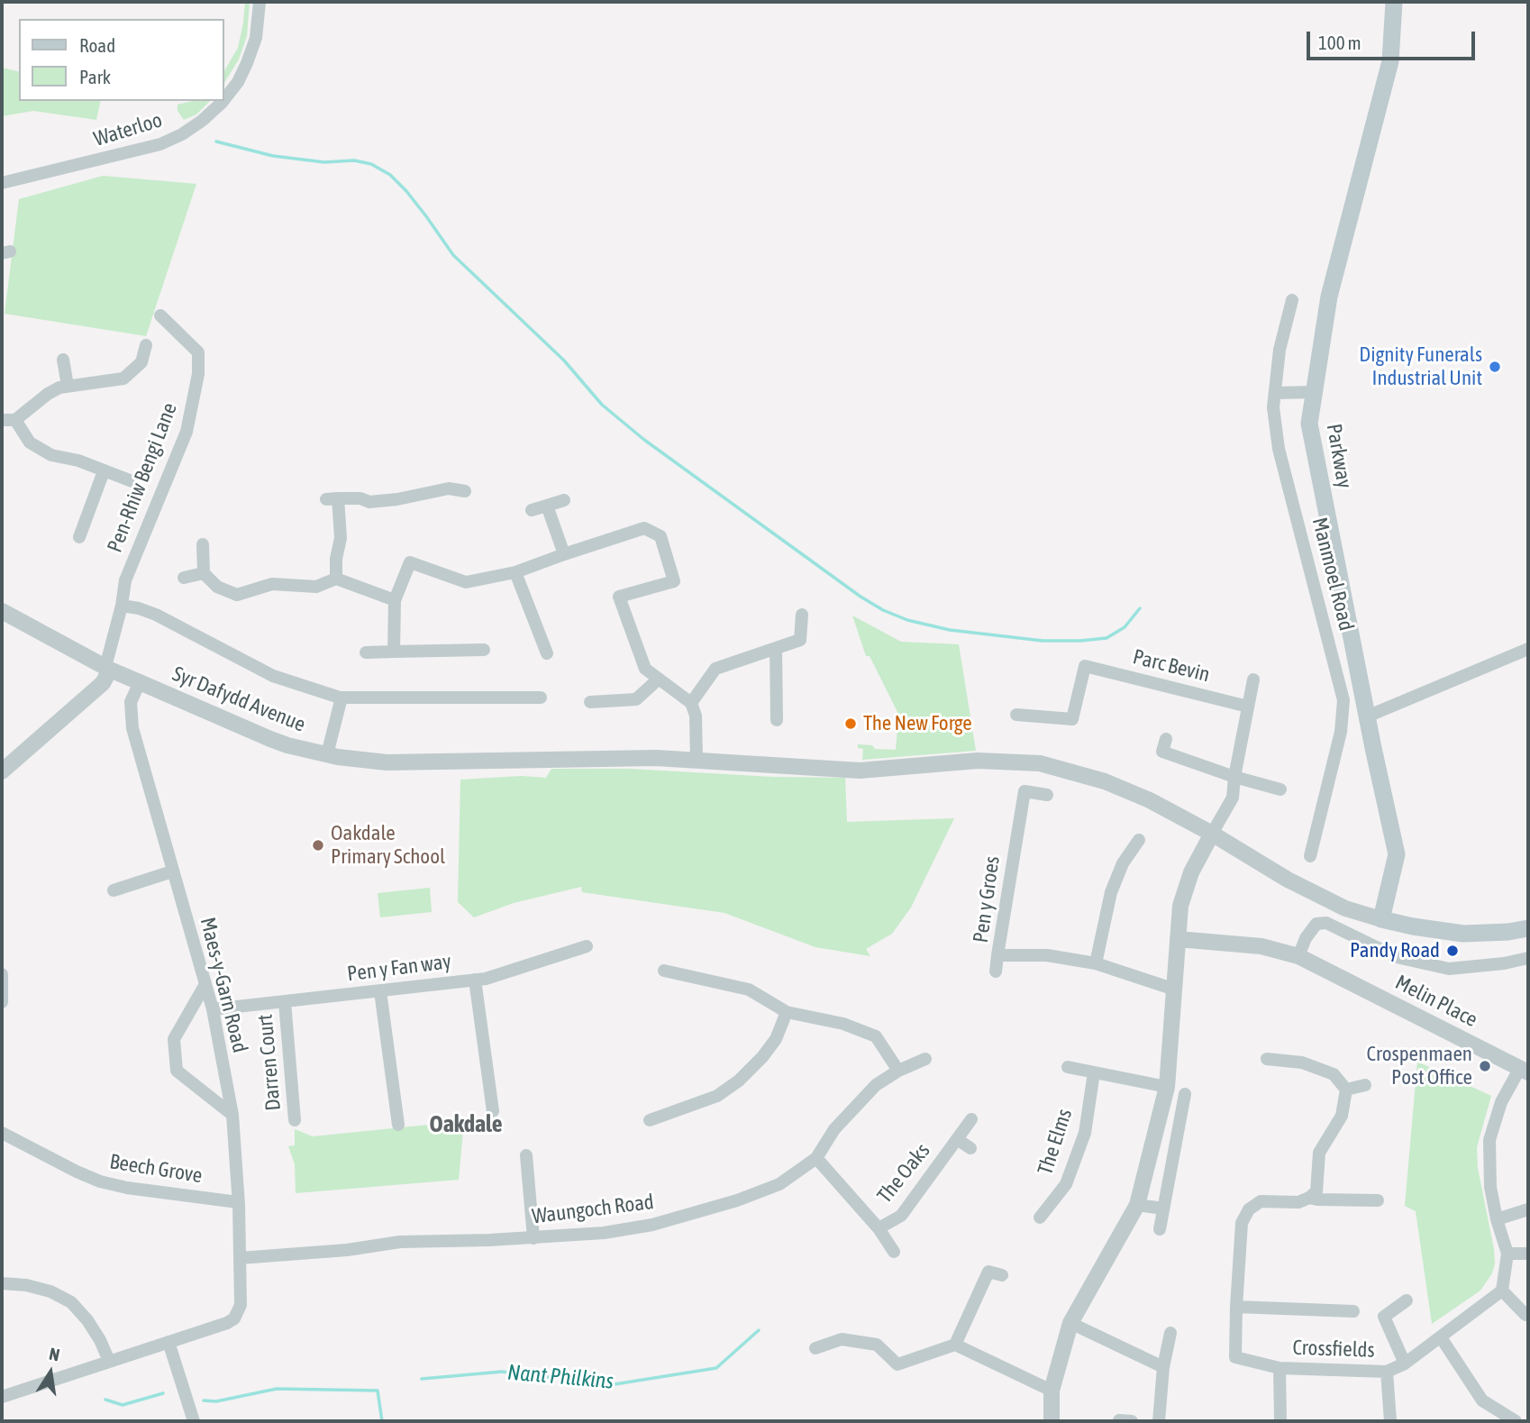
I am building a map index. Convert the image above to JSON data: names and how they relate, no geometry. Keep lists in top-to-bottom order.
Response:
{
  "streets": {
    "main road": ["Parkway"],
    "street": [
      "Waterloo",
      "Pen-Rhiw Bengi Lane",
      "Manmoel Road",
      "Parc Bevin",
      "Syr Dafydd Avenue",
      "Pen y Groes",
      "Pen y Fan way",
      "Maes-y-Garn Road",
      "Melin Place",
      "Darren Court",
      "The Elms",
      "Beech Grove",
      "The Oaks",
      "Waungoch Road",
      "Crossfields"
    ]
  },
  "crossings": [
    ["Parkway", "Syr Dafydd Avenue"],
    ["Pen-Rhiw Bengi Lane", "Syr Dafydd Avenue"],
    ["Syr Dafydd Avenue", "Maes-y-Garn Road"],
    ["Pen y Fan way", "Maes-y-Garn Road"],
    ["Pen y Fan way", "Darren Court"],
    ["Maes-y-Garn Road", "Beech Grove"],
    ["Maes-y-Garn Road", "Waungoch Road"],
    ["The Oaks", "Waungoch Road"]
  ],
  "districts": ["Oakdale"],
  "water": ["Nant Philkins"],
  "places": [
    "Dignity Funerals Industrial Unit",
    "The New Forge",
    "Oakdale Primary School",
    "Pandy Road",
    "Crospenmaen Post Office"
  ],
  "legend": ["Road", "Park"],
  "scale_bar": "100 m",
  "north": "top"
}
